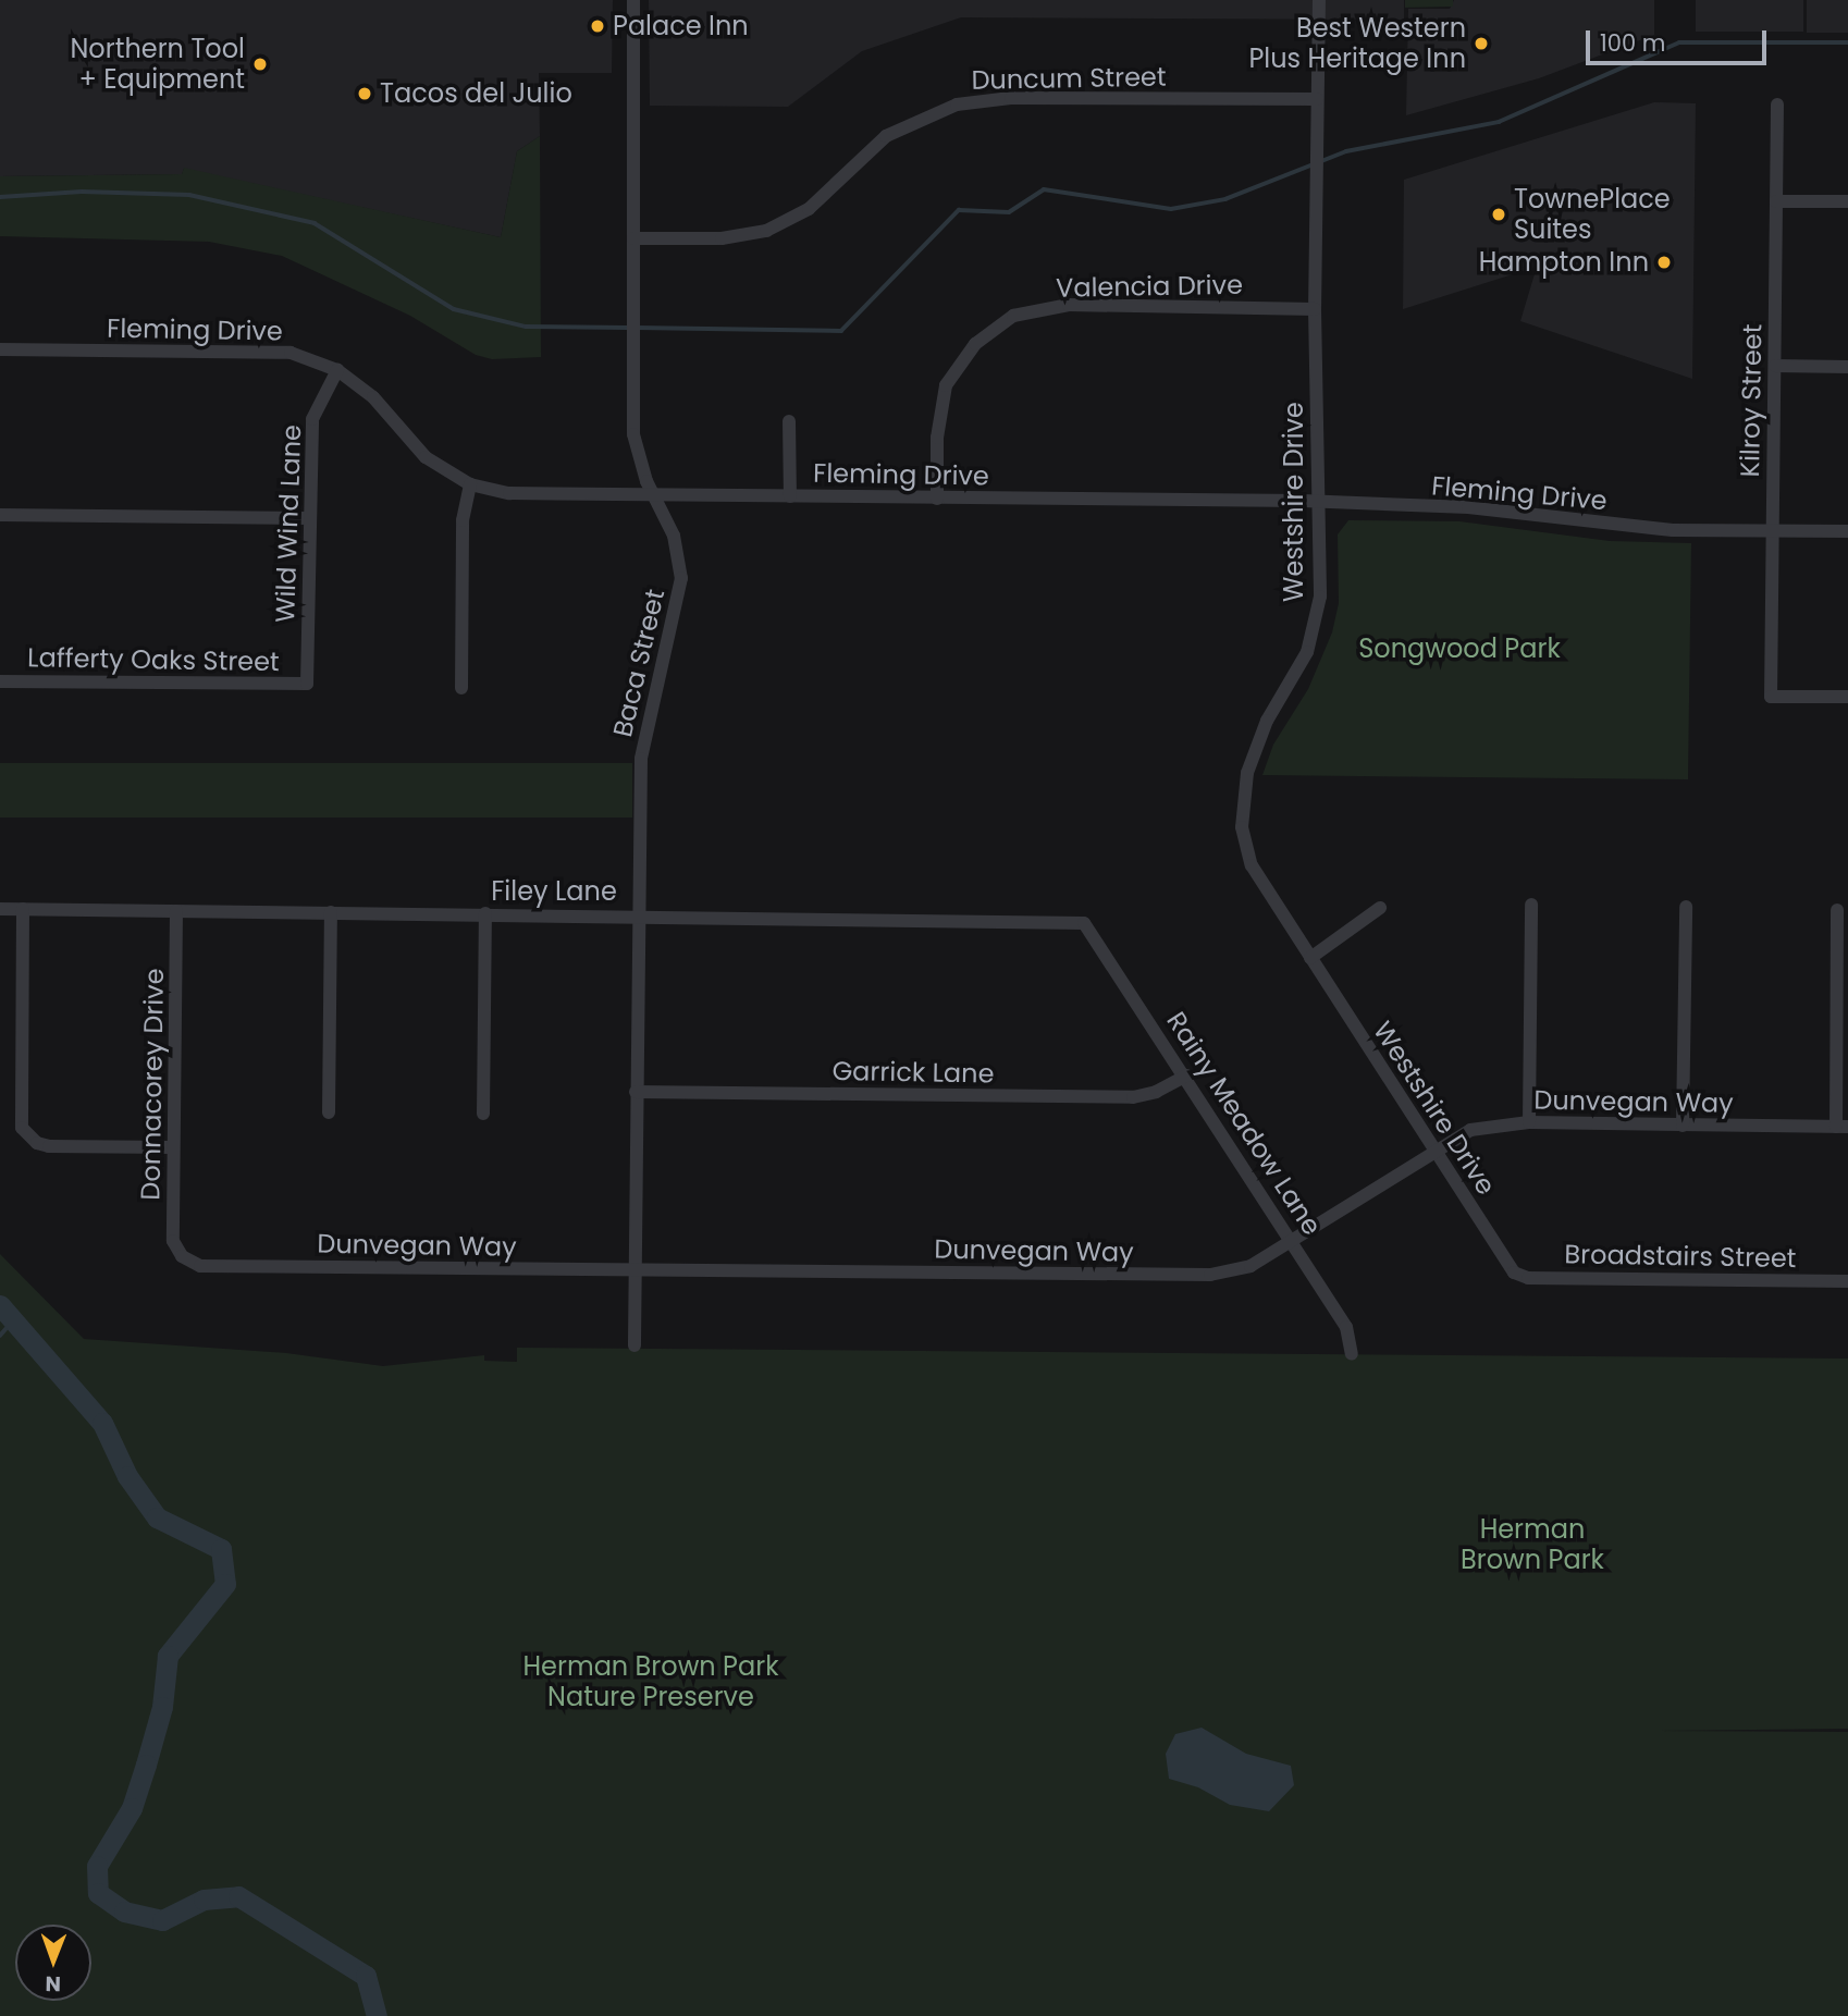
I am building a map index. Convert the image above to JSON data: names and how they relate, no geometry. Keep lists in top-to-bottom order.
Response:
{
  "streets": {
    "street": [
      "Duncum Street",
      "Valencia Drive",
      "Fleming Drive",
      "Kilroy Street",
      "Westshire Drive",
      "Wild Wind Lane",
      "Lafferty Oaks Street",
      "Baca Street",
      "Filey Lane",
      "Garrick Lane",
      "Donnacorey Drive",
      "Dunvegan Way",
      "Rainy Meadow Lane",
      "Broadstairs Street"
    ]
  },
  "crossings": [
    ["Duncum Street", "Westshire Drive"],
    ["Duncum Street", "Baca Street"],
    ["Valencia Drive", "Fleming Drive"],
    ["Valencia Drive", "Westshire Drive"],
    ["Fleming Drive", "Kilroy Street"],
    ["Fleming Drive", "Westshire Drive"],
    ["Fleming Drive", "Wild Wind Lane"],
    ["Fleming Drive", "Baca Street"],
    ["Westshire Drive", "Dunvegan Way"],
    ["Westshire Drive", "Broadstairs Street"],
    ["Wild Wind Lane", "Lafferty Oaks Street"],
    ["Baca Street", "Filey Lane"],
    ["Baca Street", "Garrick Lane"],
    ["Baca Street", "Dunvegan Way"],
    ["Filey Lane", "Donnacorey Drive"],
    ["Filey Lane", "Rainy Meadow Lane"],
    ["Garrick Lane", "Rainy Meadow Lane"],
    ["Donnacorey Drive", "Dunvegan Way"],
    ["Dunvegan Way", "Rainy Meadow Lane"]
  ],
  "parks": ["Songwood Park", "Herman Brown Park", "Herman Brown Park Nature Preserve"],
  "places": [
    "Palace Inn",
    "Best Western Plus Heritage Inn",
    "Northern Tool + Equipment",
    "Tacos del Julio",
    "TownePlace Suites",
    "Hampton Inn"
  ],
  "scale_bar": "100 m",
  "north": "bottom"
}
